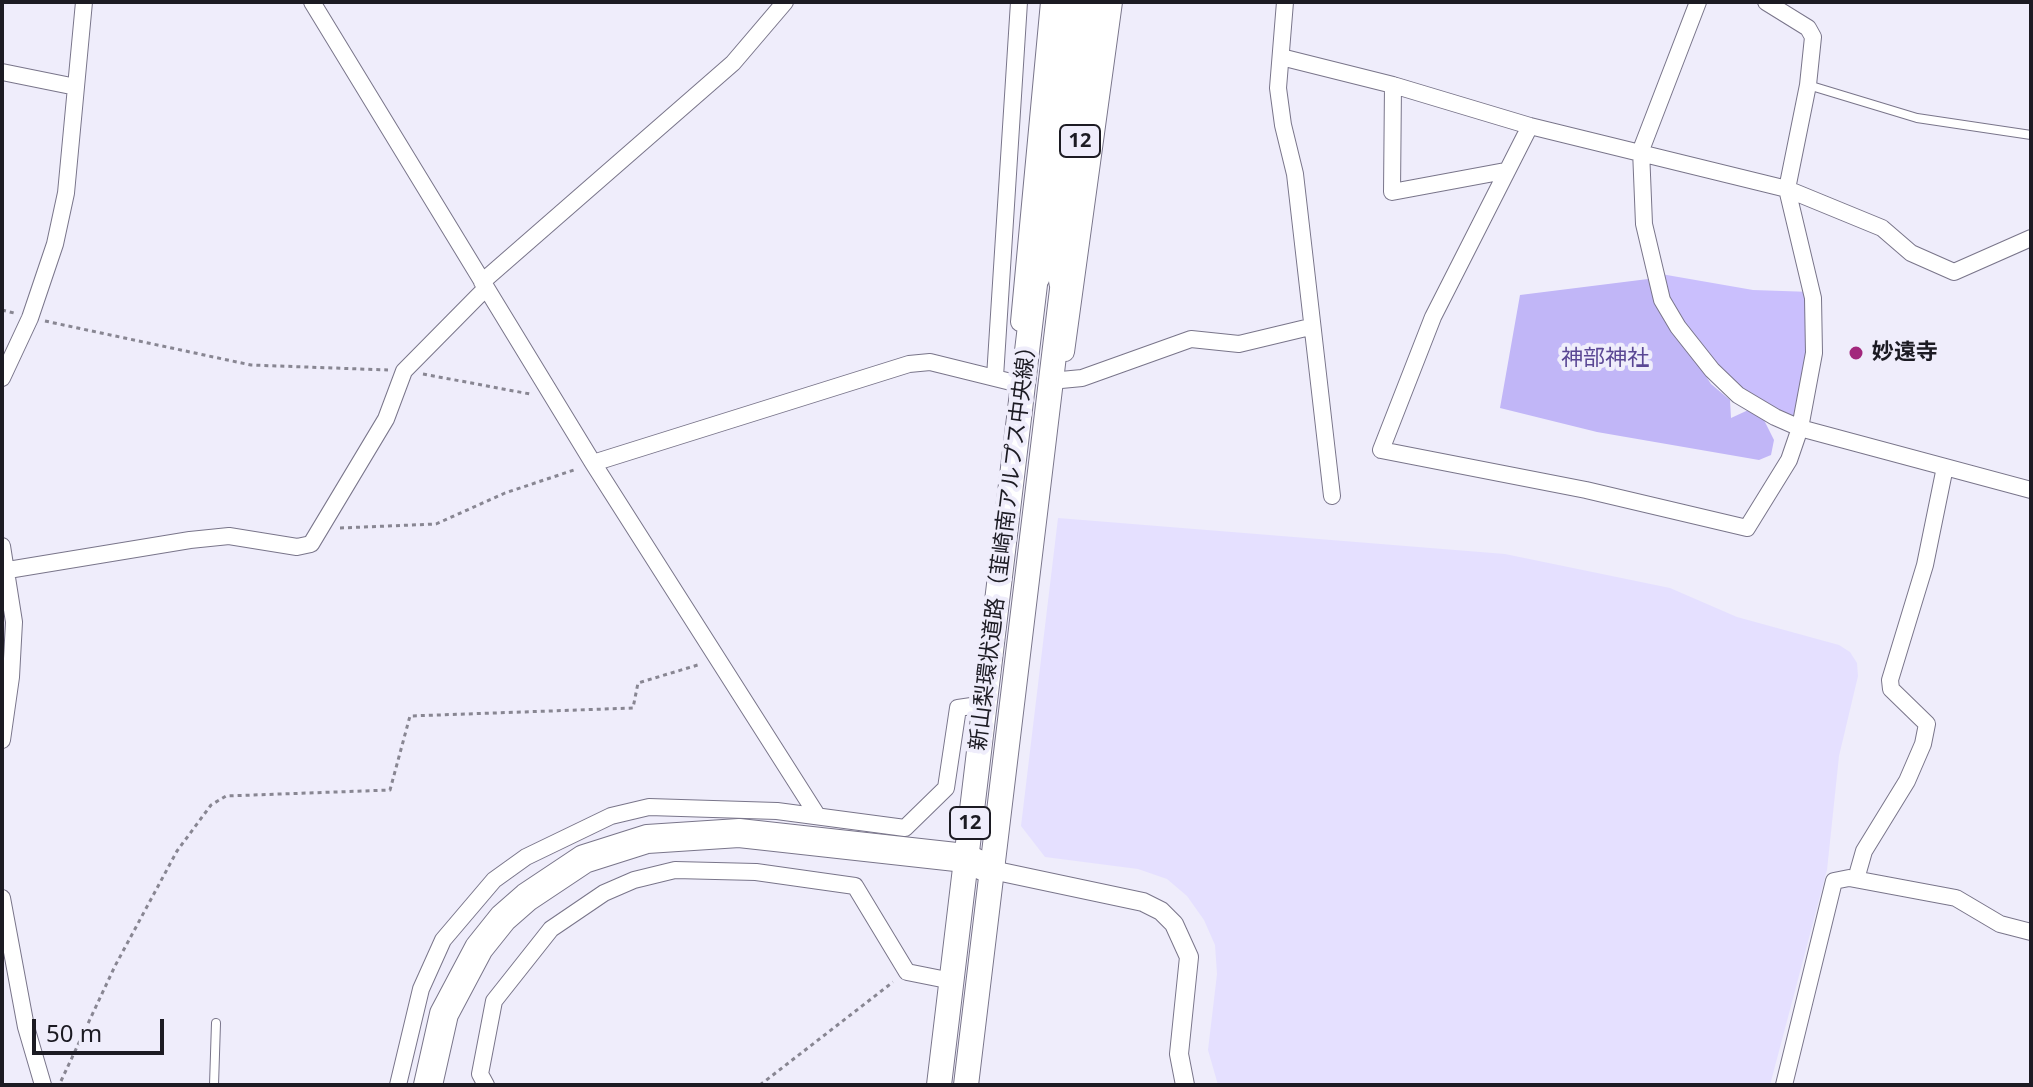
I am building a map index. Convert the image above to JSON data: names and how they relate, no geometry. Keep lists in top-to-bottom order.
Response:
{
  "streets": {
    "highway": ["12", "新山梨環状道路（韮崎南アルプス中央線）"]
  },
  "parks": ["神部神社"],
  "places": ["妙遠寺"],
  "scale_bar": "50 m"
}
